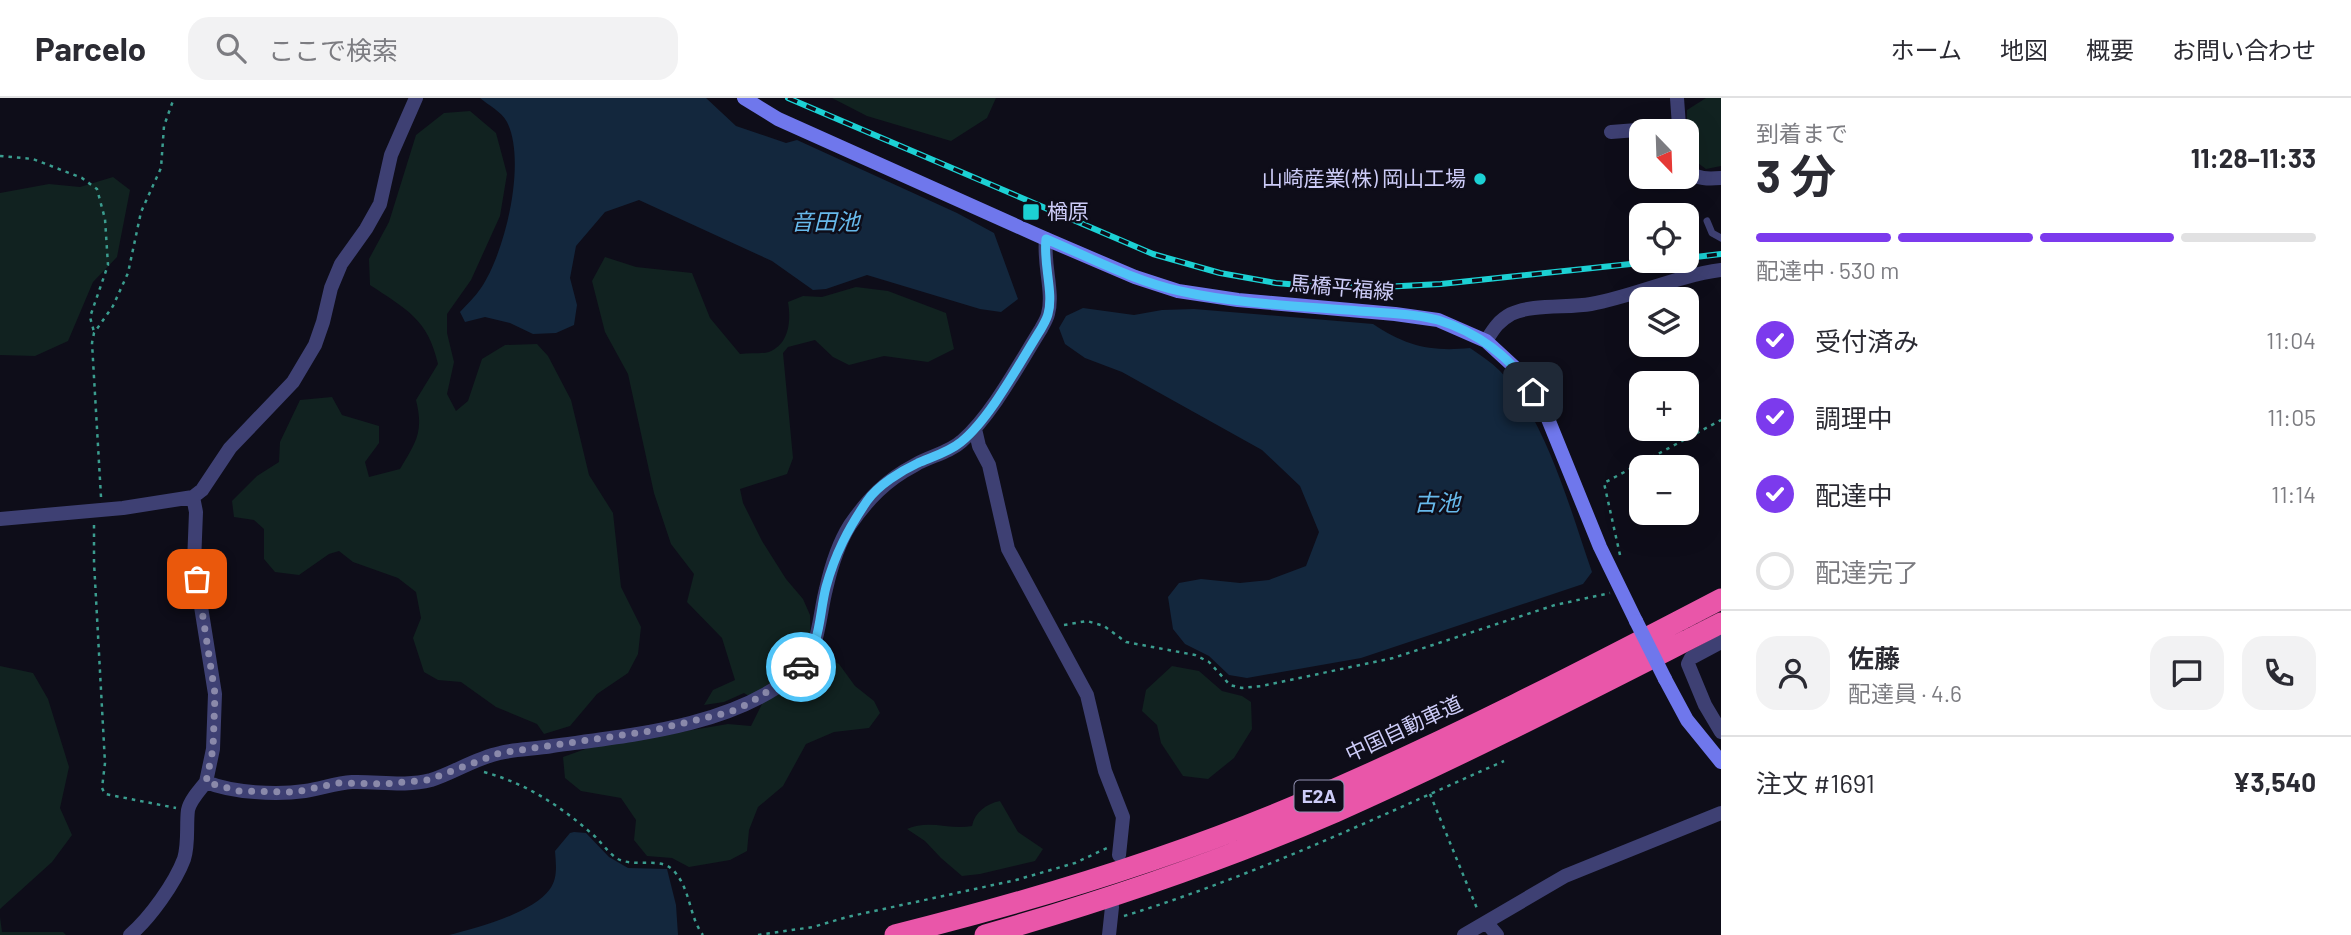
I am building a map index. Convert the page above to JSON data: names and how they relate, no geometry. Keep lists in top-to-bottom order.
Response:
{
  "streets": {
    "highway": ["中国自動車道", "E2A"],
    "main road": ["馬橋平福線"]
  },
  "water": ["音田池", "古池"],
  "places": {
    "other": ["山崎産業(株) 岡山工場"],
    "transit": ["楢原"]
  },
  "north": "bottom right",
  "page": {
    "header": "Parcelo",
    "search": "ここで検索",
    "nav": [
      "ホーム",
      "地図",
      "概要",
      "お問い合わせ"
    ],
    "heading": ["3 分", "到着まで", "11:28–11:33"],
    "panel": [
      "佐藤",
      "配達員 · 4.6",
      "注文 #1691",
      "¥3,540"
    ],
    "map_buttons": ["+", "−"],
    "bar": "配達中 · 530 m",
    "list": [
      ["受付済み", "11:04"],
      ["調理中", "11:05"],
      ["配達中", "11:14"],
      "配達完了"
    ]
  }
}
